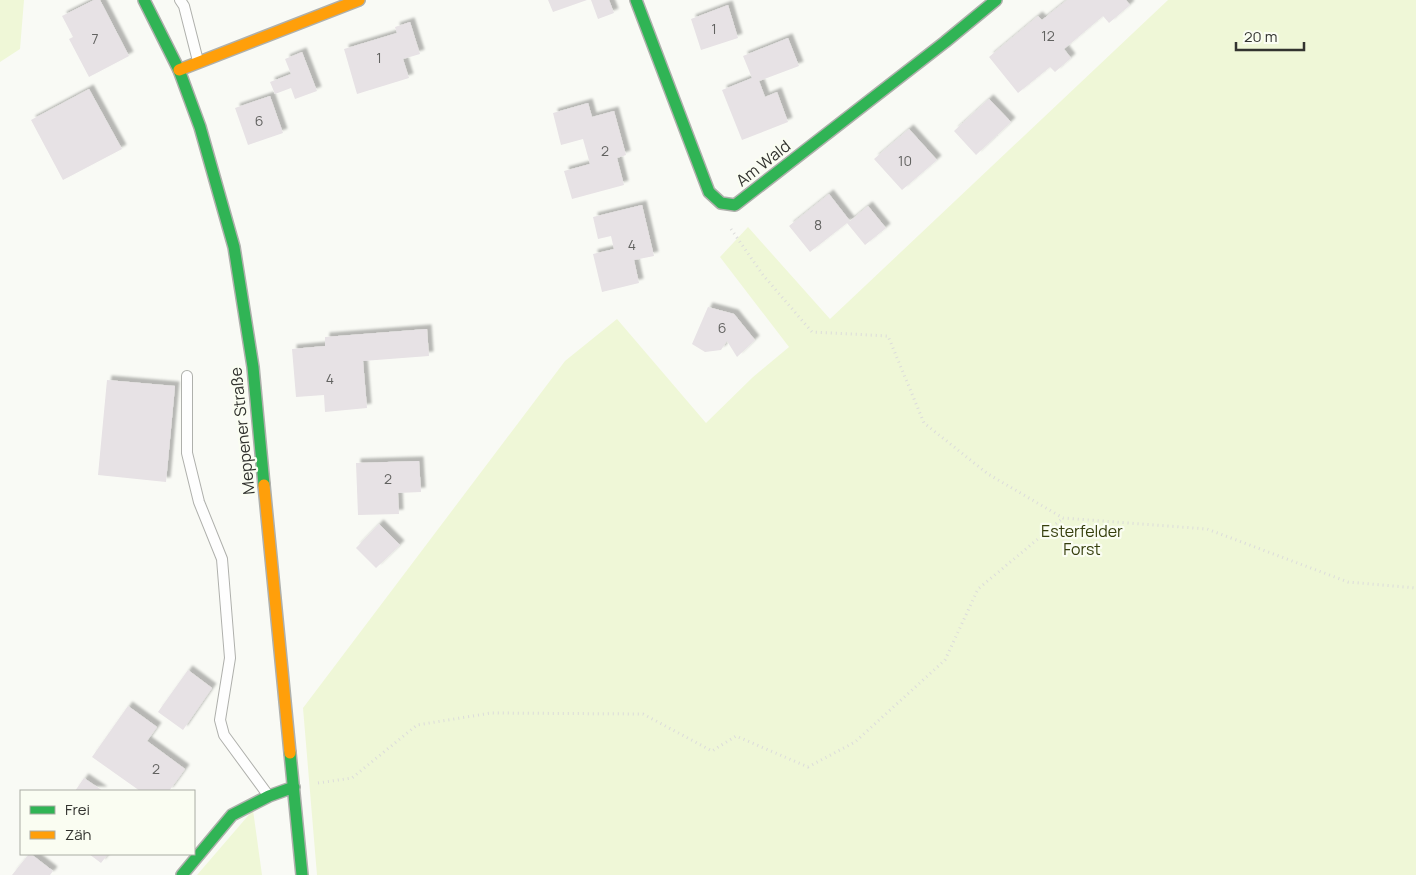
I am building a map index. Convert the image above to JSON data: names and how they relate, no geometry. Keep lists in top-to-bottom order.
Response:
{
  "streets": {
    "street": ["Am Wald", "Meppener Straße"]
  },
  "parks": ["Esterfelder Forst"],
  "house_numbers": [
    "1",
    "12",
    "7",
    "1",
    "6",
    "2",
    "10",
    "8",
    "4",
    "6",
    "4",
    "2",
    "2"
  ],
  "legend": ["Frei", "Zäh"],
  "scale_bar": "20 m"
}
